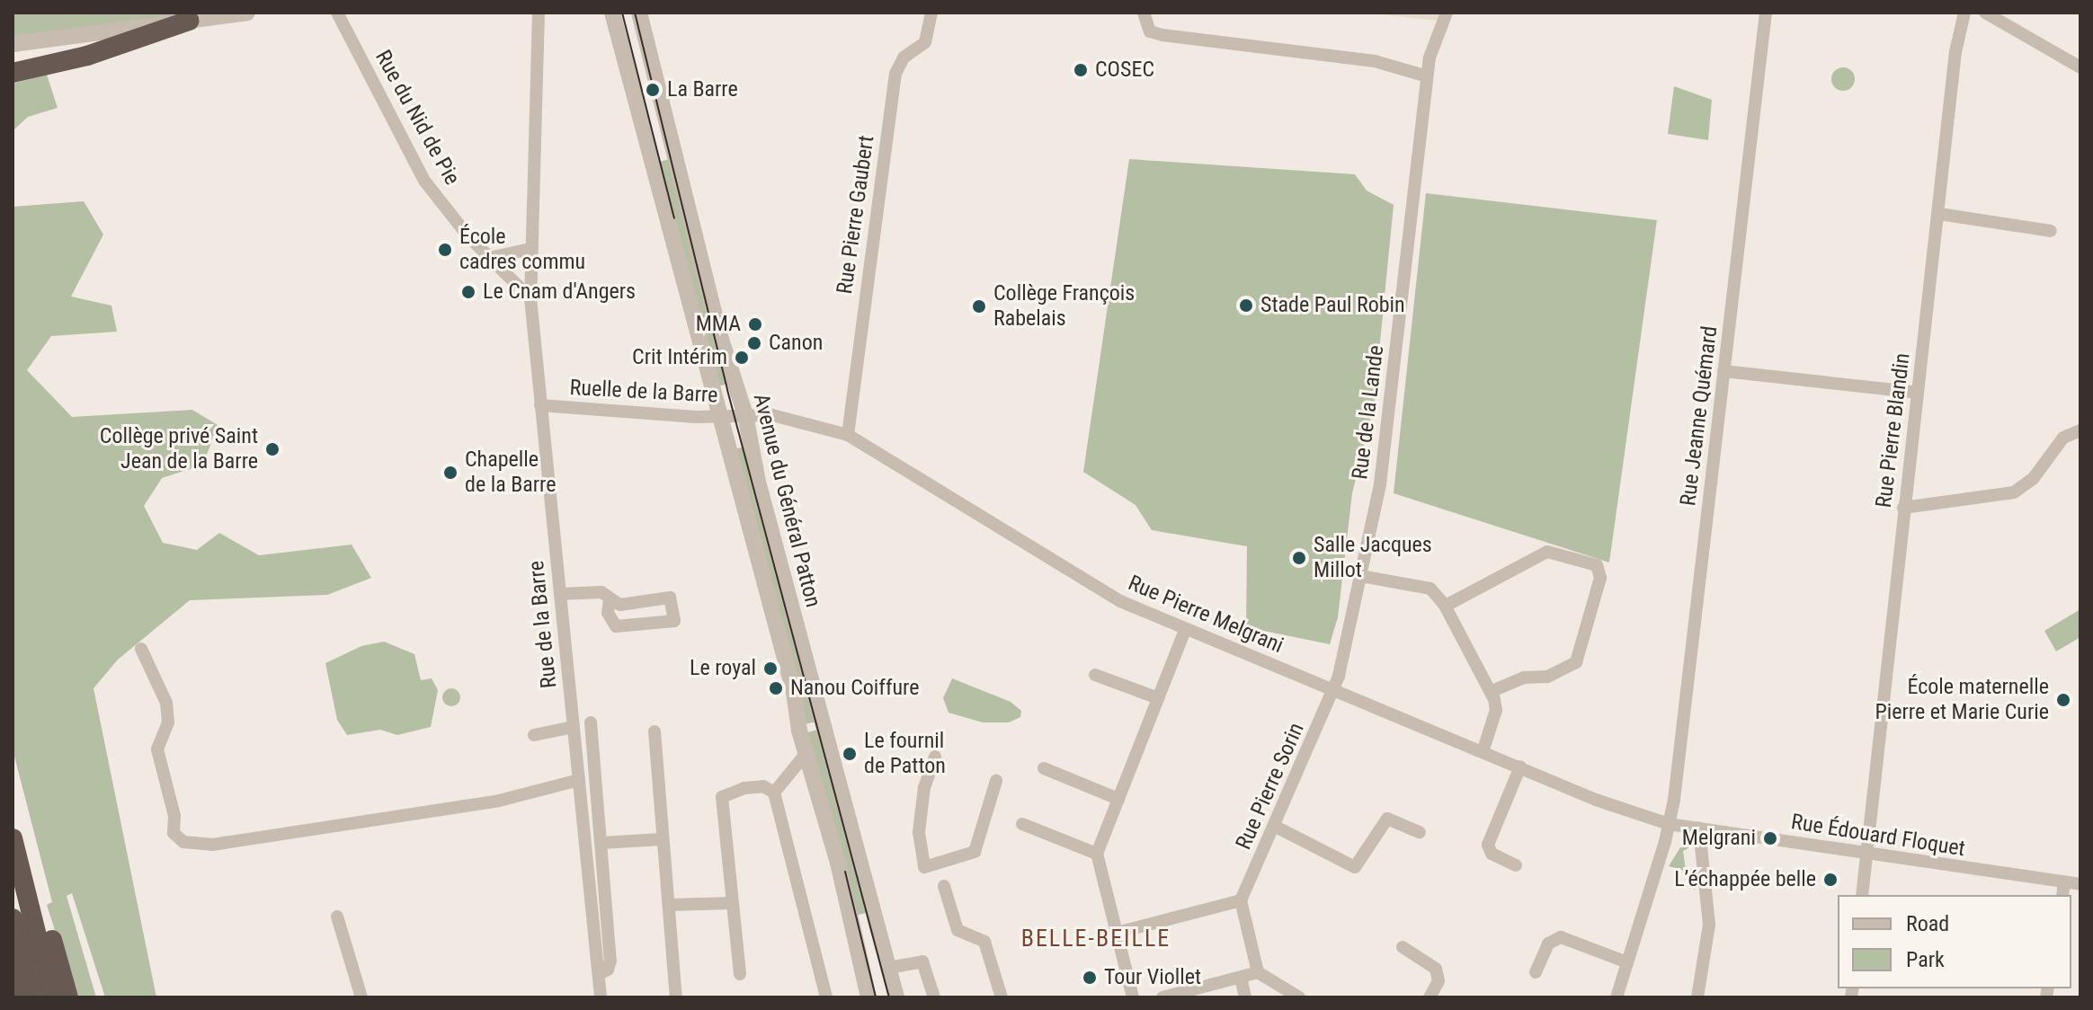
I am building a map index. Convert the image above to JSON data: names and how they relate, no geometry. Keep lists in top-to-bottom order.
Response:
{
  "streets": {
    "street": [
      "Rue du Nid de Pie",
      "Rue Pierre Gaubert",
      "Ruelle de la Barre",
      "Rue de la Lande",
      "Rue Jeanne Quémard",
      "Rue Pierre Blandin",
      "Avenue du Général Patton",
      "Rue Pierre Melgrani",
      "Rue de la Barre",
      "Rue Pierre Sorin",
      "Rue Édouard Floquet"
    ]
  },
  "crossings": [
    ["Rue du Nid de Pie", "Rue de la Barre"],
    ["Rue Pierre Gaubert", "Rue Pierre Melgrani"],
    ["Ruelle de la Barre", "Avenue du Général Patton"],
    ["Ruelle de la Barre", "Rue Pierre Melgrani"],
    ["Ruelle de la Barre", "Rue de la Barre"],
    ["Rue de la Lande", "Rue Pierre Melgrani"],
    ["Rue de la Lande", "Rue Pierre Sorin"],
    ["Rue Jeanne Quémard", "Rue Pierre Melgrani"],
    ["Rue Jeanne Quémard", "Rue Édouard Floquet"],
    ["Rue Pierre Blandin", "Rue Édouard Floquet"],
    ["Avenue du Général Patton", "Rue Pierre Melgrani"],
    ["Rue Pierre Melgrani", "Rue Pierre Sorin"],
    ["Rue Pierre Melgrani", "Rue Édouard Floquet"]
  ],
  "districts": ["BELLE-BEILLE"],
  "places": [
    "COSEC",
    "La Barre",
    "École cadres commu",
    "Le Cnam d'Angers",
    "Stade Paul Robin",
    "Collège François Rabelais",
    "MMA",
    "Canon",
    "Crit Intérim",
    "Collège privé Saint Jean de la Barre",
    "Chapelle de la Barre",
    "Salle Jacques Millot",
    "Le royal",
    "Nanou Coiffure",
    "École maternelle Pierre et Marie Curie",
    "Le fournil de Patton",
    "Melgrani",
    "L’échappée belle",
    "Tour Viollet"
  ],
  "legend": ["Road", "Park"]
}
